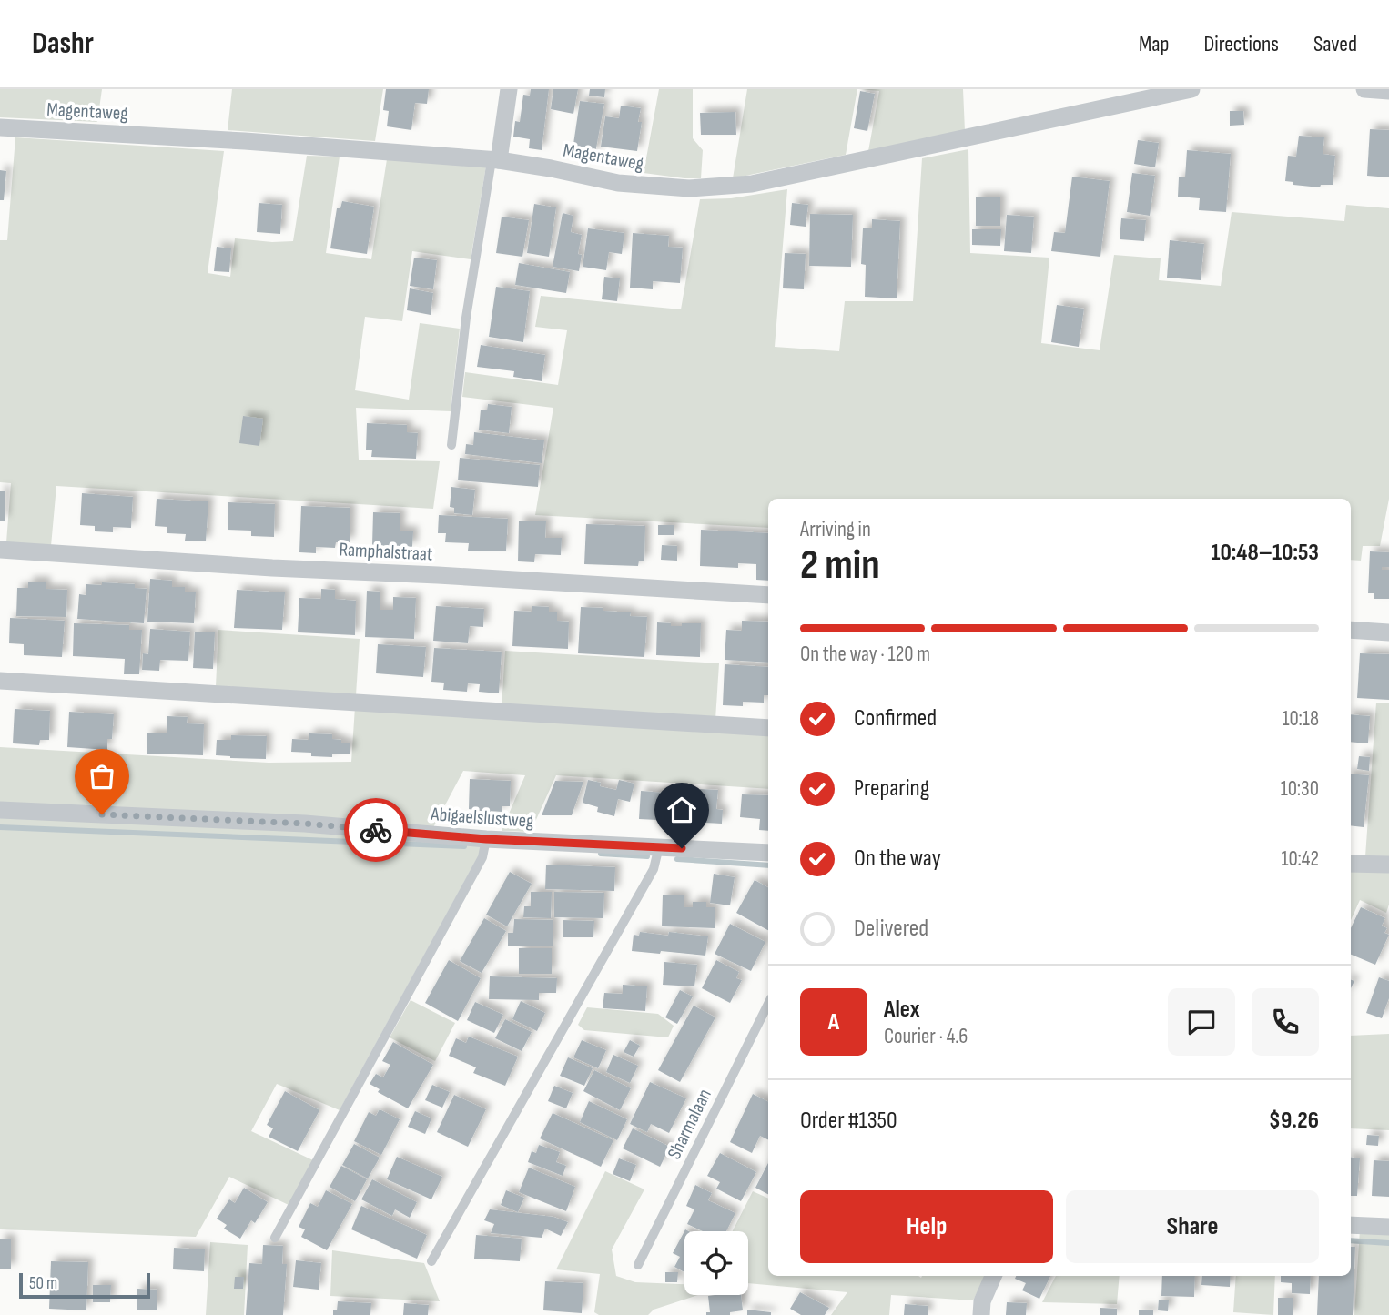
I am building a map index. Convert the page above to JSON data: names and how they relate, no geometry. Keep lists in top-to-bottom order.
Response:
{
  "streets": {
    "street": ["Magentaweg", "Ramphalstraat", "Abigaelslustweg"],
    "lane": ["Sharmalaan"]
  },
  "scale_bar": "50 m",
  "page": {
    "header": "Dashr",
    "nav": ["Map", "Directions", "Saved"],
    "heading": ["2 min", "Arriving in", "10:48–10:53"],
    "panel": [
      "Alex",
      "Courier · 4.6",
      "Order #1350",
      "$9.26"
    ],
    "bar": "On the way · 120 m",
    "list": [
      ["Confirmed", "10:18"],
      ["Preparing", "10:30"],
      ["On the way", "10:42"],
      "Delivered"
    ],
    "round": "A",
    "buttons": ["Help", "Share"],
    "scale": "50 m"
  }
}
